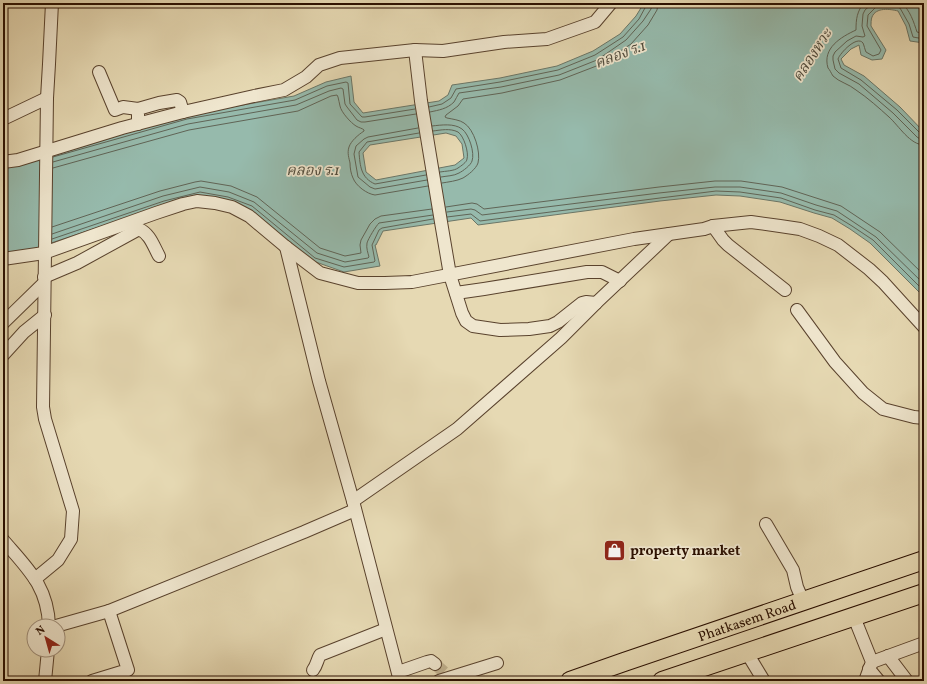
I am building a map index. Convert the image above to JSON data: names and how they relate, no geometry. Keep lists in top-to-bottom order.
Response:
{
  "streets": {
    "highway": ["Phatkasem Road"]
  },
  "water": ["คลอง ร.1", "คลองหวะ"],
  "places": {
    "shop": ["property market"]
  },
  "north": "top left"
}
